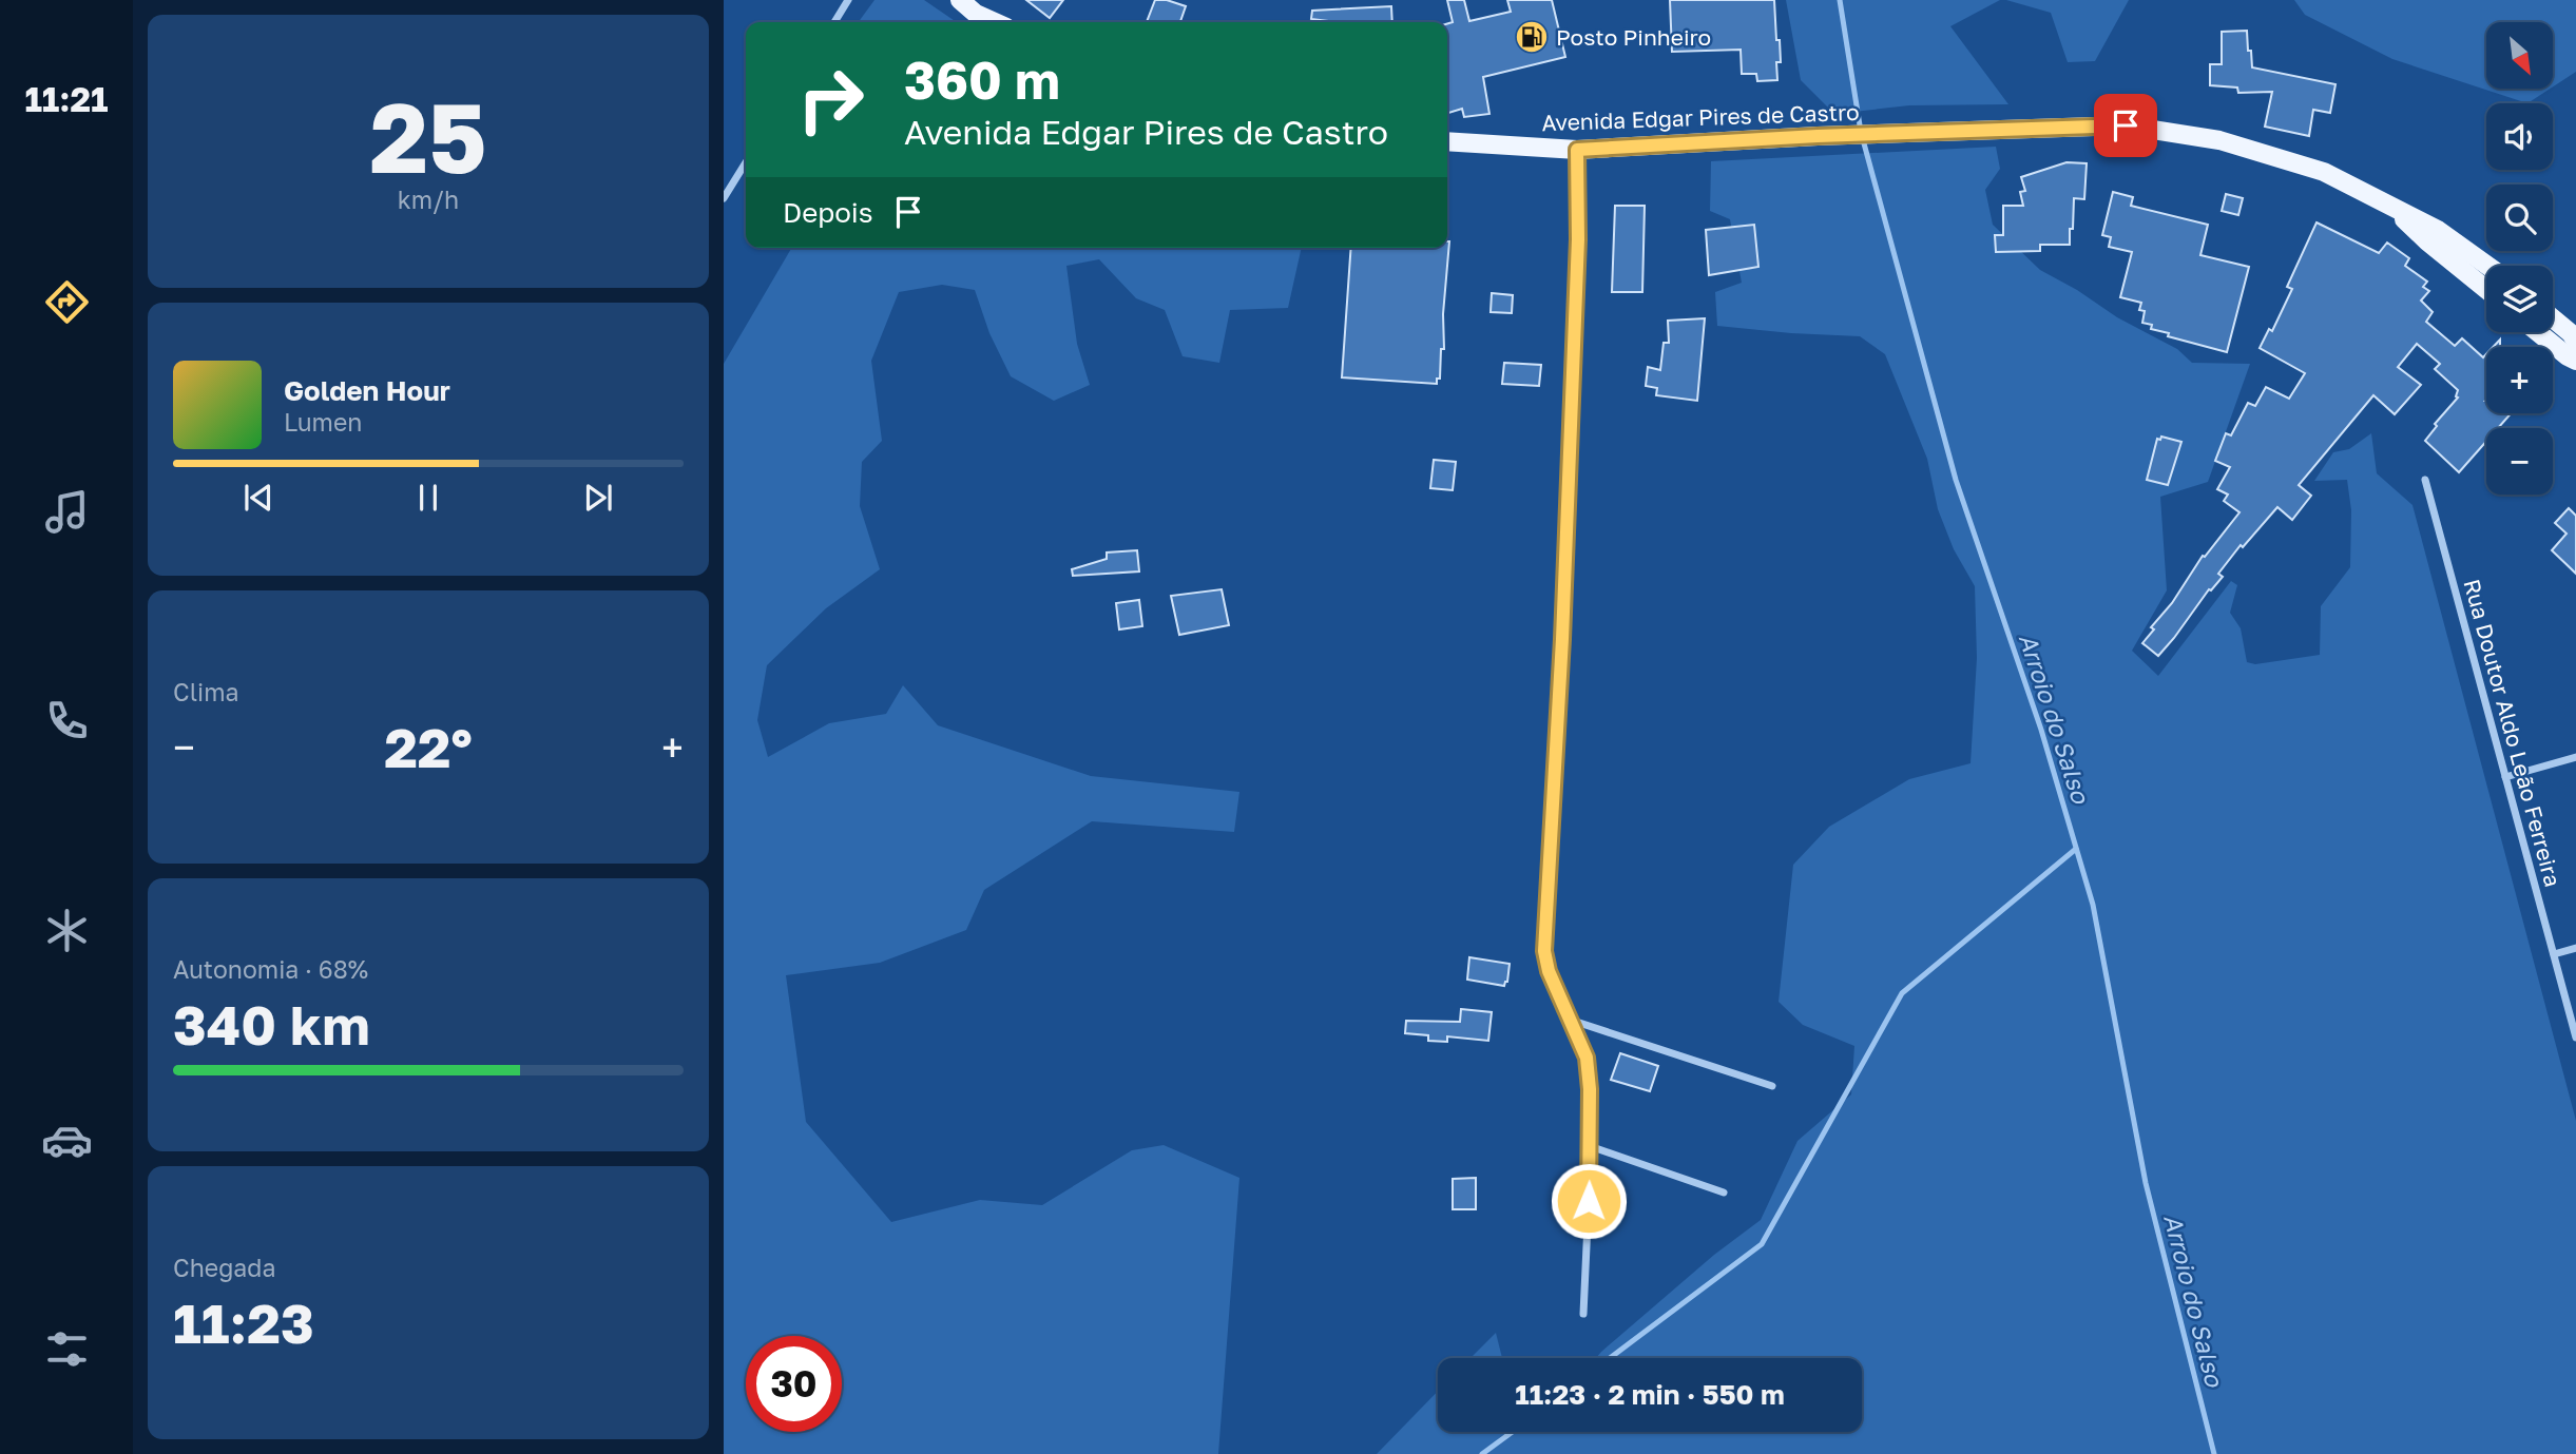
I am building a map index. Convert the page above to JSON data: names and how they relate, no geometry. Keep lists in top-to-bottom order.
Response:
{
  "streets": {
    "main road": ["Avenida Edgar Pires de Castro"],
    "street": ["Rua Doutor Aldo Leão Ferreira"]
  },
  "water": ["Arroio do Salso"],
  "places": {
    "fuel station": ["Posto Pinheiro"]
  },
  "north": "bottom right",
  "page": {
    "tabs": "11:21",
    "tile": [
      ["25", "km/h"],
      "Clima",
      ["Autonomia · 68%", "340 km"],
      ["Chegada", "11:23"]
    ],
    "map_buttons": ["+", "−"],
    "turn": ["360 m", "Avenida Edgar Pires de Castro"],
    "then": "Depois",
    "song": ["Golden Hour", "Lumen"],
    "heat": ["−", "22°", "+"],
    "limit": "30",
    "trip": "11:23 · 2 min · 550 m"
  }
}
